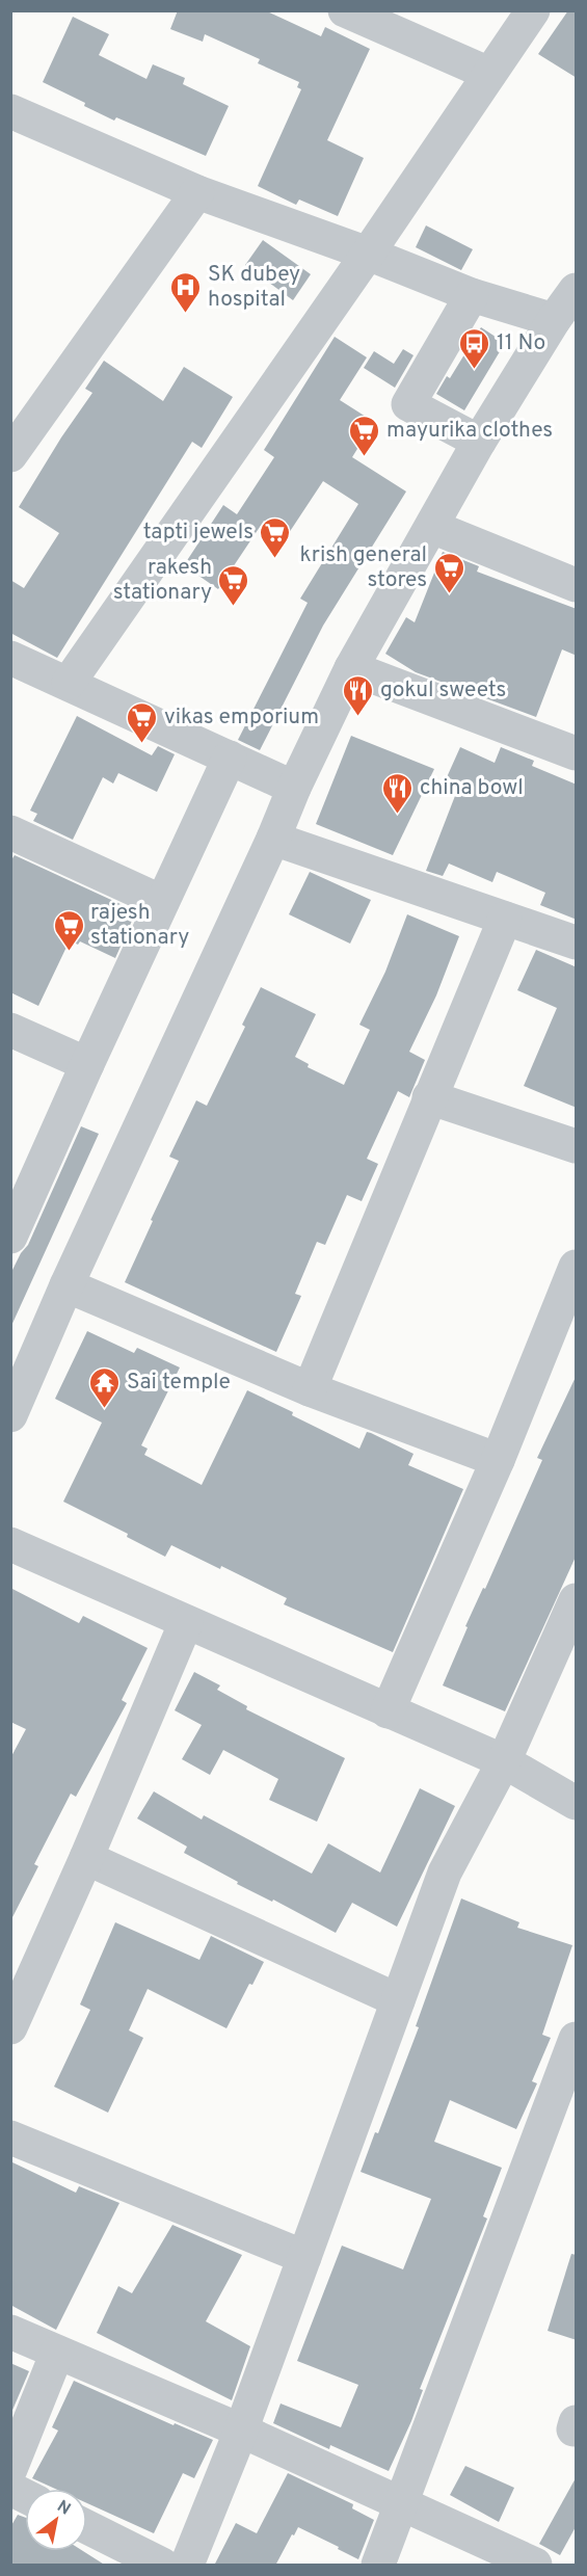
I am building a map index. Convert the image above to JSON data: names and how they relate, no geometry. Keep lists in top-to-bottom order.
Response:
{
  "places": {
    "hospital": ["SK dubey hospital"],
    "bus stop": ["11 No"],
    "supermarket": [
      "mayurika clothes",
      "tapti jewels",
      "krish general stores",
      "rakesh stationary",
      "vikas emporium",
      "rajesh stationary"
    ],
    "restaurant": ["gokul sweets", "china bowl"],
    "temple": ["Sai temple"]
  },
  "north": "top right"
}
